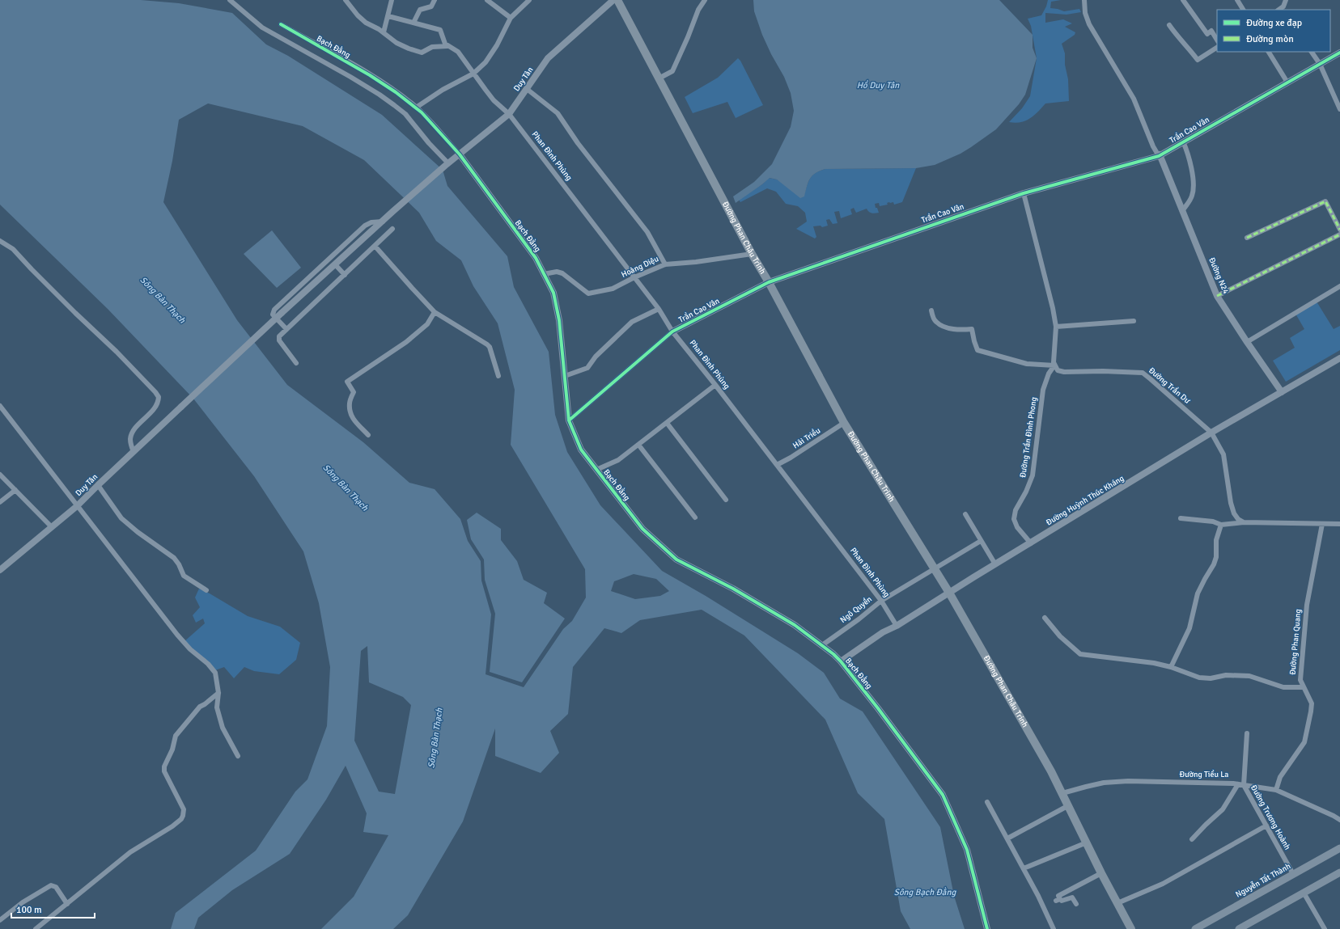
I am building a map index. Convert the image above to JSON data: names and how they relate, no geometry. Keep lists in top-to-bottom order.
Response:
{
  "streets": {
    "main road": ["Đường Phan Châu Trinh", "Nguyễn Tất Thành"],
    "street": [
      "Bạch Đằng",
      "Duy Tân",
      "Trần Cao Vân",
      "Phan Đình Phùng",
      "Hoàng Diệu",
      "Đường N24",
      "Đường Trần Dư",
      "Đường Trần Đình Phong",
      "Hải Triều",
      "Đường Huỳnh Thúc Kháng",
      "Ngô Quyền",
      "Đường Phan Quang",
      "Đường Tiểu La",
      "Đường Trương Hoành"
    ]
  },
  "crossings": [
    ["Bạch Đằng", "Duy Tân"],
    ["Bạch Đằng", "Trần Cao Vân"],
    ["Bạch Đằng", "Hoàng Diệu"],
    ["Bạch Đằng", "Đường Huỳnh Thúc Kháng"],
    ["Bạch Đằng", "Ngô Quyền"],
    ["Duy Tân", "Phan Đình Phùng"],
    ["Trần Cao Vân", "Phan Đình Phùng"],
    ["Trần Cao Vân", "Đường Phan Châu Trinh"],
    ["Trần Cao Vân", "Đường N24"],
    ["Phan Đình Phùng", "Hoàng Diệu"],
    ["Phan Đình Phùng", "Hải Triều"],
    ["Phan Đình Phùng", "Đường Huỳnh Thúc Kháng"],
    ["Phan Đình Phùng", "Ngô Quyền"],
    ["Đường Phan Châu Trinh", "Hoàng Diệu"],
    ["Đường Phan Châu Trinh", "Hải Triều"],
    ["Đường Phan Châu Trinh", "Đường Huỳnh Thúc Kháng"],
    ["Đường Phan Châu Trinh", "Ngô Quyền"],
    ["Đường Phan Châu Trinh", "Đường Tiểu La"],
    ["Đường N24", "Đường Huỳnh Thúc Kháng"],
    ["Đường Trần Dư", "Đường Trần Đình Phong"],
    ["Đường Trần Dư", "Đường Huỳnh Thúc Kháng"],
    ["Đường Trần Đình Phong", "Đường Huỳnh Thúc Kháng"],
    ["Đường Phan Quang", "Đường Tiểu La"],
    ["Đường Tiểu La", "Đường Trương Hoành"],
    ["Đường Trương Hoành", "Nguyễn Tất Thành"]
  ],
  "water": ["Hồ Duy Tân", "Sông Bàn Thạch", "Sông Bạch Đằng"],
  "legend": ["Đường xe đạp", "Đường mòn"],
  "scale_bar": "100 m"
}
